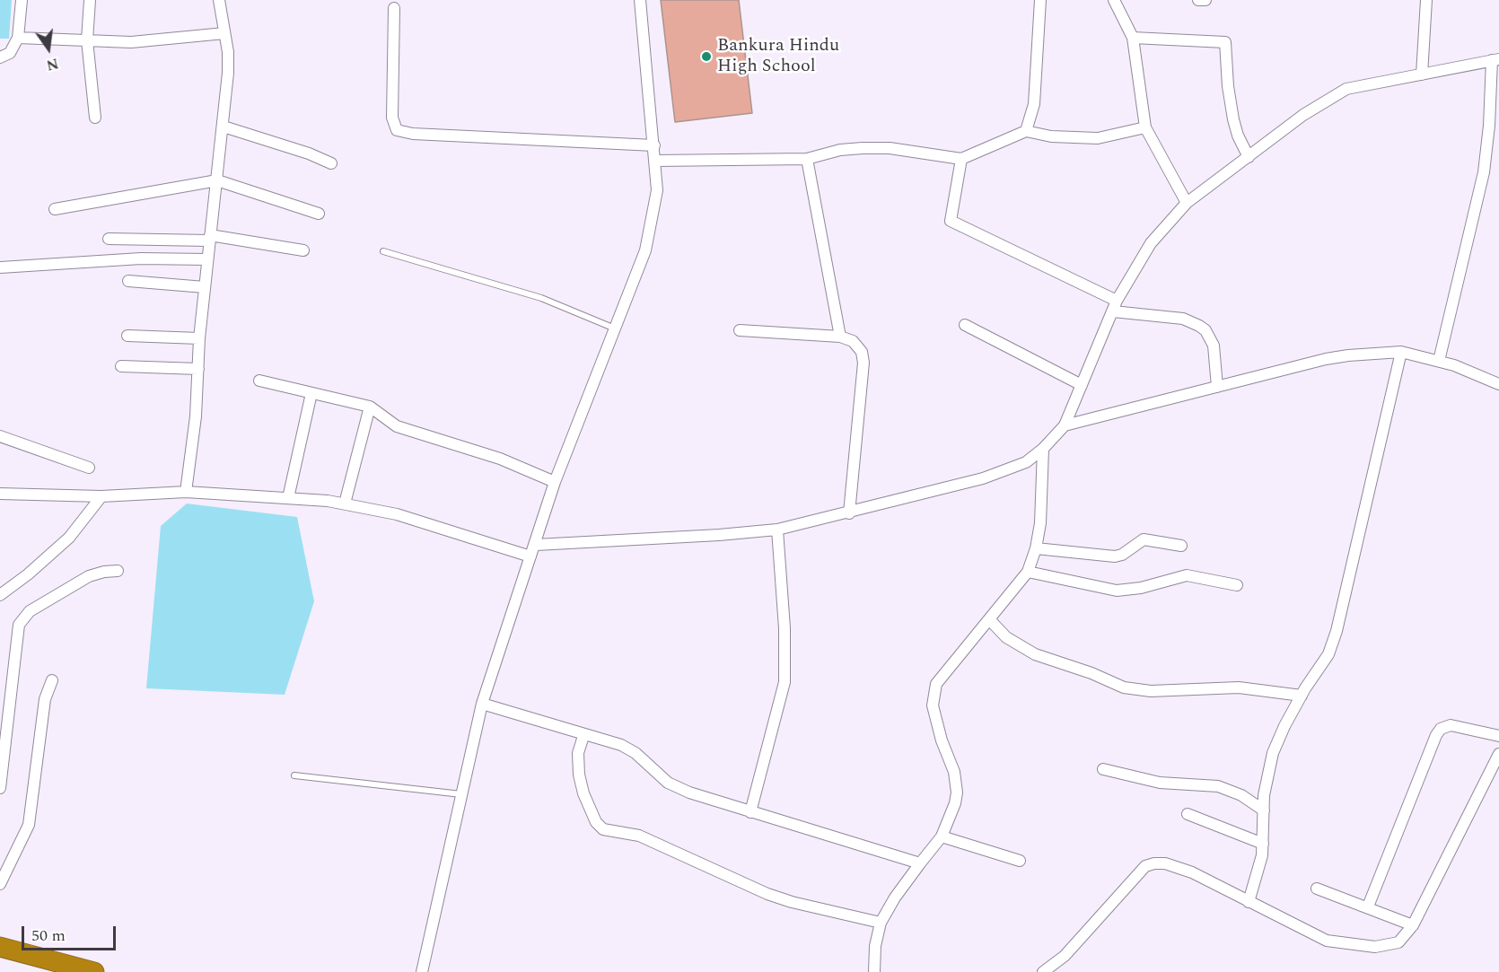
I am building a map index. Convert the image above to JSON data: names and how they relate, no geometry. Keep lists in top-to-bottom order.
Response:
{
  "places": ["Bankura Hindu High School"],
  "scale_bar": "50 m",
  "north": "bottom"
}
